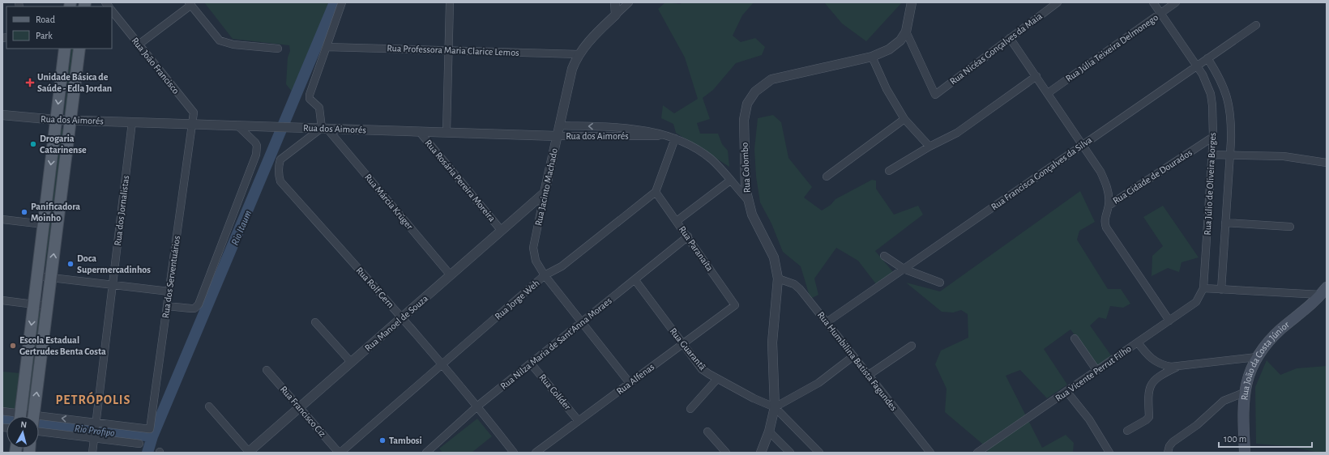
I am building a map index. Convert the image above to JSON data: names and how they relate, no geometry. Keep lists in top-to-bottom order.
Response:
{
  "streets": {
    "main road": ["Rua João da Costa Júnior"],
    "street": [
      "Rua Júlia Teixeira Delmonego",
      "Rua Nicéas Gonçalves da Maia",
      "Rua Professora Maria Clarice Lemos",
      "Rua João Francisco",
      "Rua dos Aimorés",
      "Rua Colombo",
      "Rua Francisca Gonçalves da Silva",
      "Rua Cidade de Dourados",
      "Rua Rosária Pereira Moreira",
      "Rua Júlio de Oliveira Borges",
      "Rua Jacinto Machado",
      "Rua Márcia Krüger",
      "Rua dos Jornalistas",
      "Rua Paranaíta",
      "Rua dos Serventuários",
      "Rua Rolf Gern",
      "Rua Jorge Weh",
      "Rua Manoel de Souza",
      "Rua Nilza Maria de Sant'Anna Moraes",
      "Rua Guarantã",
      "Rua Humbilina Batista Fagundes",
      "Rua Vicente Perrut Filho",
      "Rua Alfenas",
      "Rua Colíder",
      "Rua Francisco Ciz"
    ]
  },
  "crossings": [
    ["Rua Júlia Teixeira Delmonego", "Rua Júlio de Oliveira Borges"],
    ["Rua Nicéas Gonçalves da Maia", "Rua Colombo"],
    ["Rua Professora Maria Clarice Lemos", "Rua Jacinto Machado"],
    ["Rua João Francisco", "Rua dos Aimorés"],
    ["Rua João Francisco", "Rua dos Serventuários"],
    ["Rua dos Aimorés", "Rua Colombo"],
    ["Rua dos Aimorés", "Rua Rosária Pereira Moreira"],
    ["Rua dos Aimorés", "Rua Jacinto Machado"],
    ["Rua dos Aimorés", "Rua Márcia Krüger"],
    ["Rua dos Aimorés", "Rua dos Jornalistas"],
    ["Rua dos Aimorés", "Rua dos Serventuários"],
    ["Rua dos Aimorés", "Rua Rolf Gern"],
    ["Rua Colombo", "Rua Guarantã"],
    ["Rua Colombo", "Rua Humbilina Batista Fagundes"],
    ["Rua Francisca Gonçalves da Silva", "Rua Júlio de Oliveira Borges"],
    ["Rua Francisca Gonçalves da Silva", "Rua Humbilina Batista Fagundes"],
    ["Rua Cidade de Dourados", "Rua Júlio de Oliveira Borges"],
    ["Rua Rosária Pereira Moreira", "Rua Manoel de Souza"],
    ["Rua Júlio de Oliveira Borges", "Rua Vicente Perrut Filho"],
    ["Rua Jacinto Machado", "Rua Jorge Weh"],
    ["Rua Jacinto Machado", "Rua Manoel de Souza"],
    ["Rua Jacinto Machado", "Rua Nilza Maria de Sant'Anna Moraes"],
    ["Rua Jacinto Machado", "Rua Alfenas"],
    ["Rua Márcia Krüger", "Rua Rolf Gern"],
    ["Rua Márcia Krüger", "Rua Manoel de Souza"],
    ["Rua dos Jornalistas", "Rua dos Serventuários"],
    ["Rua Paranaíta", "Rua Jorge Weh"],
    ["Rua Paranaíta", "Rua Nilza Maria de Sant'Anna Moraes"],
    ["Rua Paranaíta", "Rua Alfenas"],
    ["Rua Rolf Gern", "Rua Jorge Weh"],
    ["Rua Rolf Gern", "Rua Manoel de Souza"],
    ["Rua Rolf Gern", "Rua Nilza Maria de Sant'Anna Moraes"],
    ["Rua Jorge Weh", "Rua Francisco Ciz"],
    ["Rua Manoel de Souza", "Rua Francisco Ciz"],
    ["Rua Nilza Maria de Sant'Anna Moraes", "Rua Guarantã"],
    ["Rua Nilza Maria de Sant'Anna Moraes", "Rua Colíder"],
    ["Rua Guarantã", "Rua Alfenas"],
    ["Rua Alfenas", "Rua Colíder"]
  ],
  "districts": ["PETRÓPOLIS"],
  "water": ["Rio Itaum", "Rio Profipo"],
  "places": {
    "health": ["Unidade Básica de Saúde - Edla Jordan"],
    "other": [
      "Drogaria Catarinense",
      "Panificadora Moinho",
      "Doca Supermercadinhos",
      "Escola Estadual Gertrudes Benta Costa",
      "Tambosi"
    ]
  },
  "legend": ["Road", "Park"],
  "scale_bar": "100 m",
  "north": "top"
}
